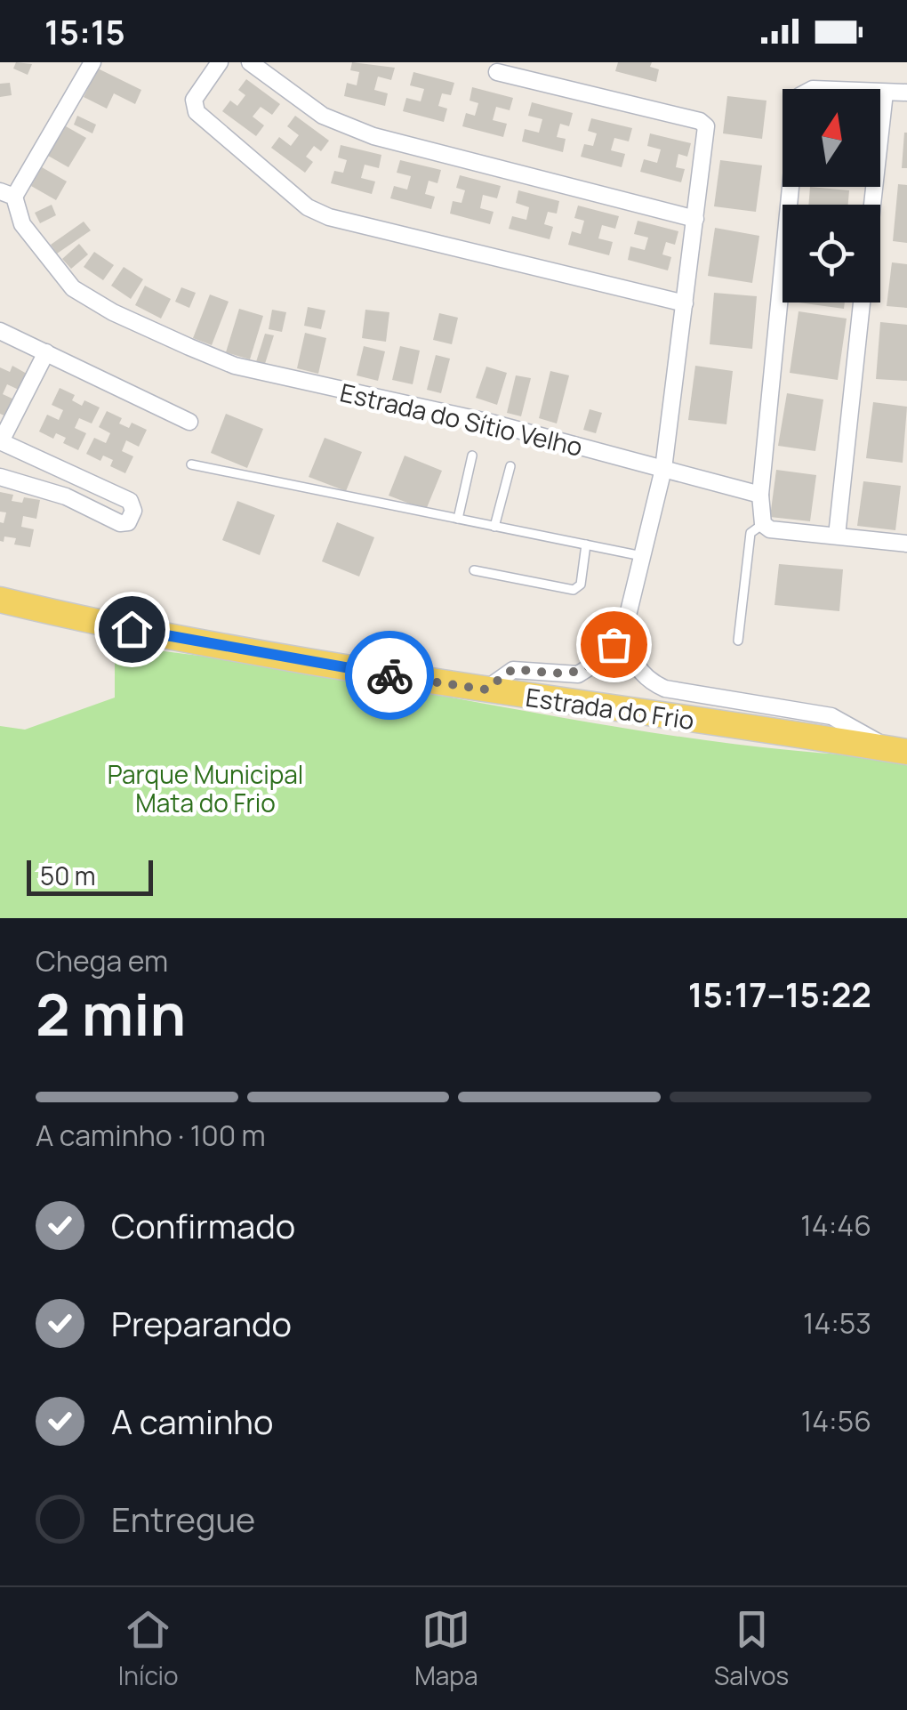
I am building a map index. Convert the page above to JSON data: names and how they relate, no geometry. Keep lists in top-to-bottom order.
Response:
{
  "streets": {
    "main road": ["Estrada do Frio"],
    "street": ["Estrada do Sítio Velho"]
  },
  "parks": ["Parque Municipal Mata do Frio"],
  "scale_bar": "50 m",
  "north": "top",
  "page": {
    "status": "15:15",
    "scale": "50 m",
    "heading": ["2 min", "Chega em", "15:17–15:22"],
    "bar": "A caminho · 100 m",
    "list": [
      ["Confirmado", "14:46"],
      ["Preparando", "14:53"],
      ["A caminho", "14:56"],
      "Entregue"
    ],
    "tabs": ["Início", "Mapa", "Salvos"]
  }
}
